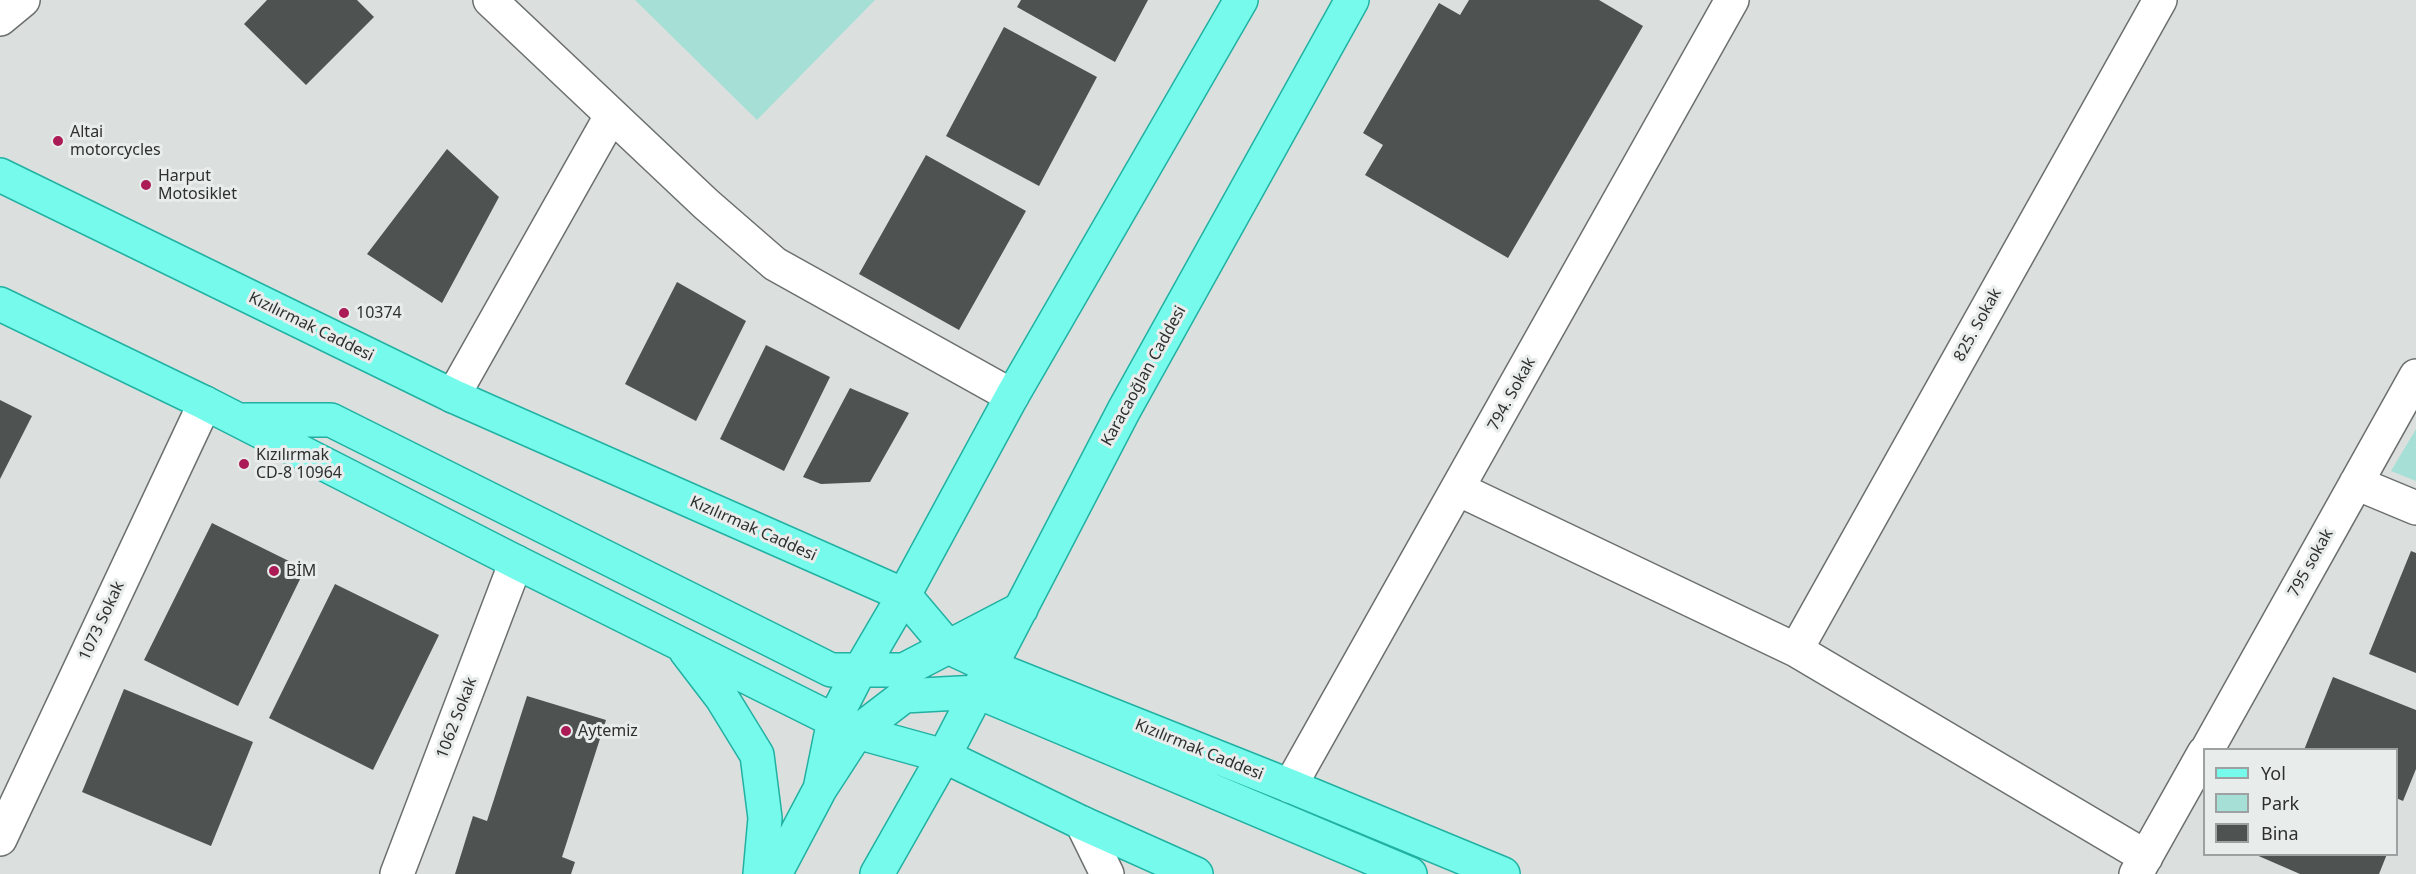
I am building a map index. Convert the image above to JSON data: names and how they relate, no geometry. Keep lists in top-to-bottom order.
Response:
{
  "streets": {
    "main road": ["Kızılırmak Caddesi", "Karacaoğlan Caddesi"],
    "street": [
      "825. Sokak",
      "794. Sokak",
      "795 sokak",
      "1073 Sokak",
      "1062 Sokak"
    ]
  },
  "crossings": [
    ["Kızılırmak Caddesi", "Karacaoğlan Caddesi"],
    ["Kızılırmak Caddesi", "794. Sokak"]
  ],
  "places": [
    "Altai motorcycles",
    "Harput Motosiklet",
    "10374",
    "Kızılırmak CD-8 10964",
    "BİM",
    "Aytemiz"
  ],
  "legend": ["Yol", "Park", "Bina"]
}
